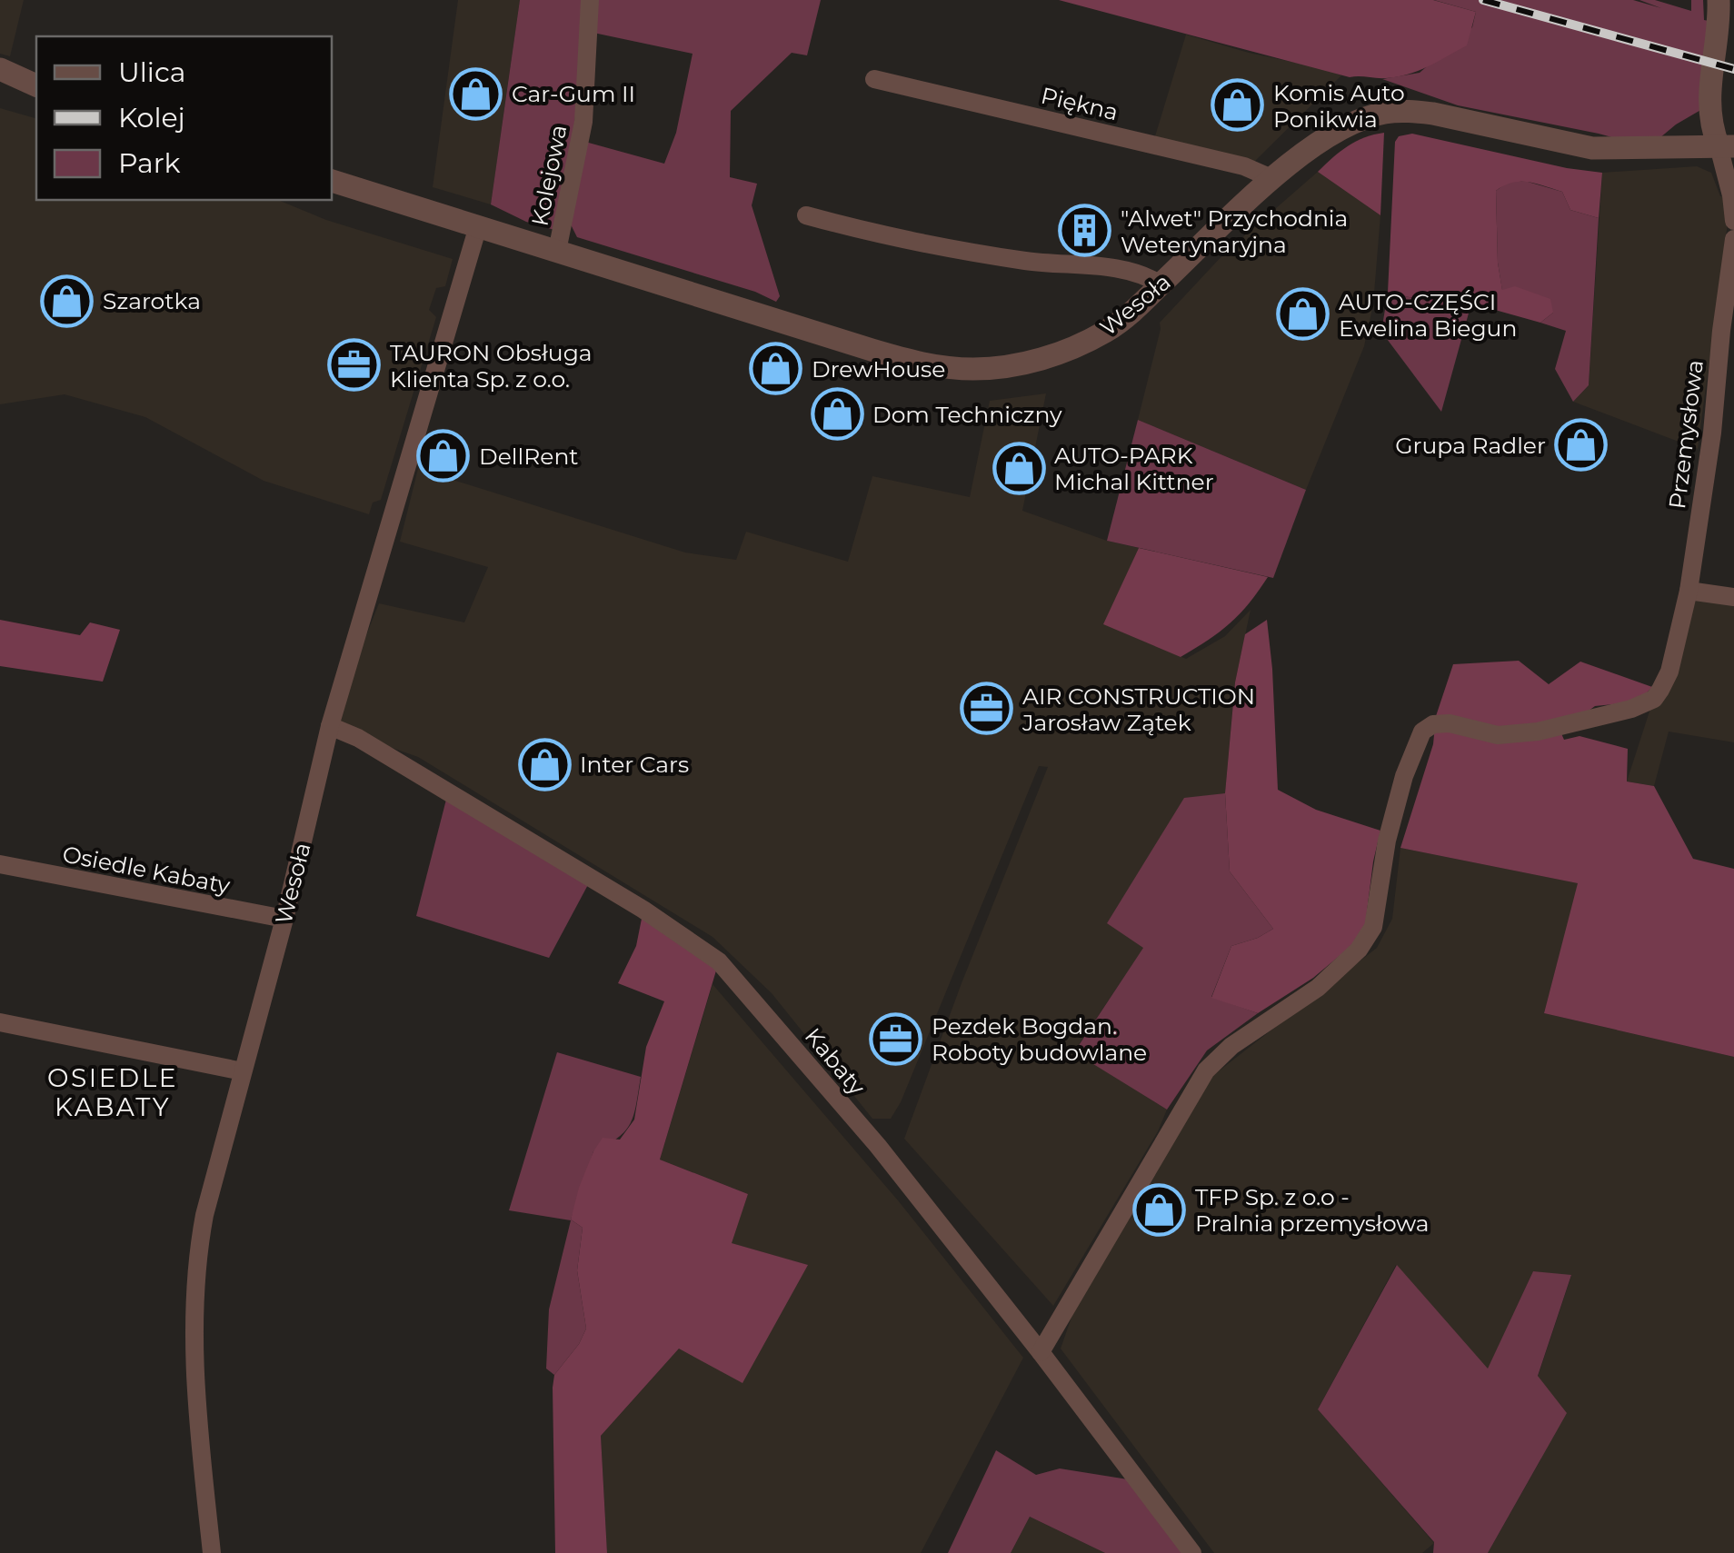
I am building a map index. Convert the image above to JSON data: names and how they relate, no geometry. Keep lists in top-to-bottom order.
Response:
{
  "streets": {
    "street": [
      "Piękna",
      "Kolejowa",
      "Wesoła",
      "Przemysłowa",
      "Osiedle Kabaty",
      "Kabaty"
    ]
  },
  "crossings": [
    ["Piękna", "Wesoła"],
    ["Kolejowa", "Wesoła"],
    ["Wesoła", "Osiedle Kabaty"],
    ["Wesoła", "Kabaty"],
    ["Przemysłowa", "Kabaty"]
  ],
  "districts": ["OSIEDLE KABATY"],
  "places": {
    "shop": [
      "Car-Gum II",
      "Komis Auto Ponikwia",
      "Szarotka",
      "AUTO-CZĘŚCI Ewelina Biegun",
      "DrewHouse",
      "Dom Techniczny",
      "Grupa Radler",
      "DellRent",
      "AUTO-PARK Michal Kittner",
      "Inter Cars",
      "TFP Sp. z o.o - Pralnia przemysłowa"
    ],
    "building": ["\"Alwet\" Przychodnia Weterynaryjna"],
    "office": ["TAURON Obsługa Klienta Sp. z o.o.", "AIR CONSTRUCTION Jarosław Zątek", "Pezdek Bogdan. Roboty budowlane"]
  },
  "legend": ["Ulica", "Kolej", "Park"]
}
